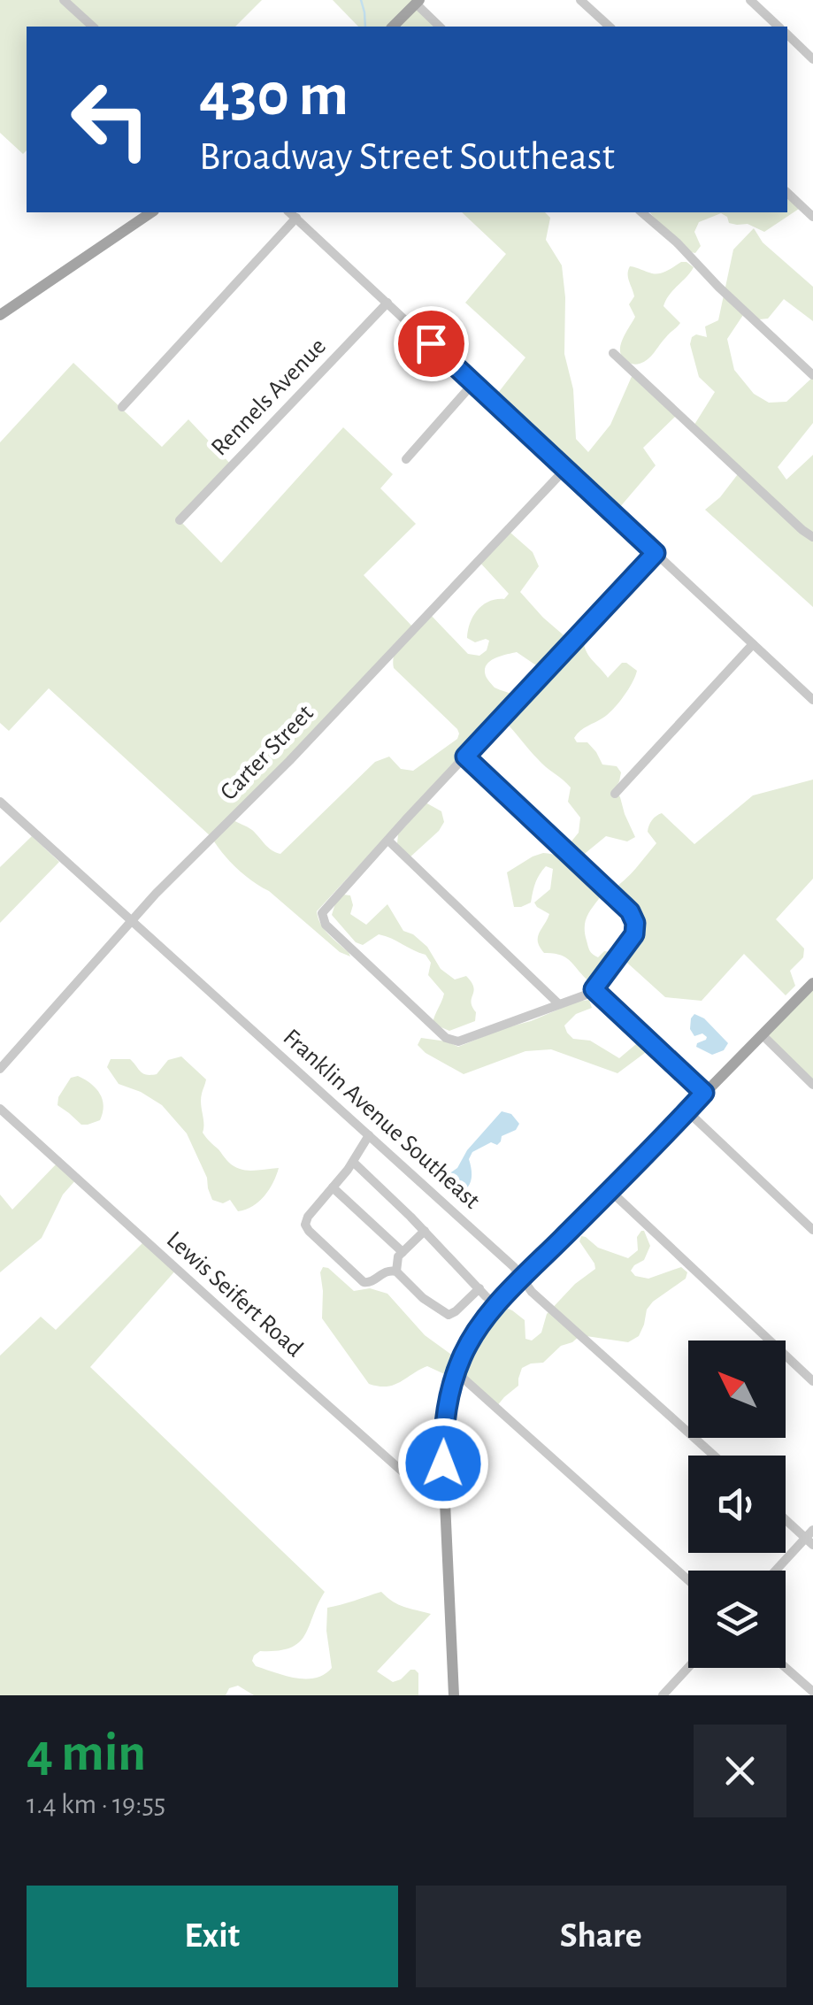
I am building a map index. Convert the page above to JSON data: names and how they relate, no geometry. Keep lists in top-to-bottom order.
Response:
{
  "streets": {
    "street": [
      "Rennels Avenue",
      "Carter Street",
      "Franklin Avenue Southeast",
      "Lewis Seifert Road"
    ]
  },
  "crossings": [
    ["Carter Street", "Franklin Avenue Southeast"]
  ],
  "north": "top left",
  "page": {
    "turn": ["430 m", "Broadway Street Southeast"],
    "heading": ["4 min", "1.4 km · 19:55"],
    "buttons": ["Exit", "Share"]
  }
}
